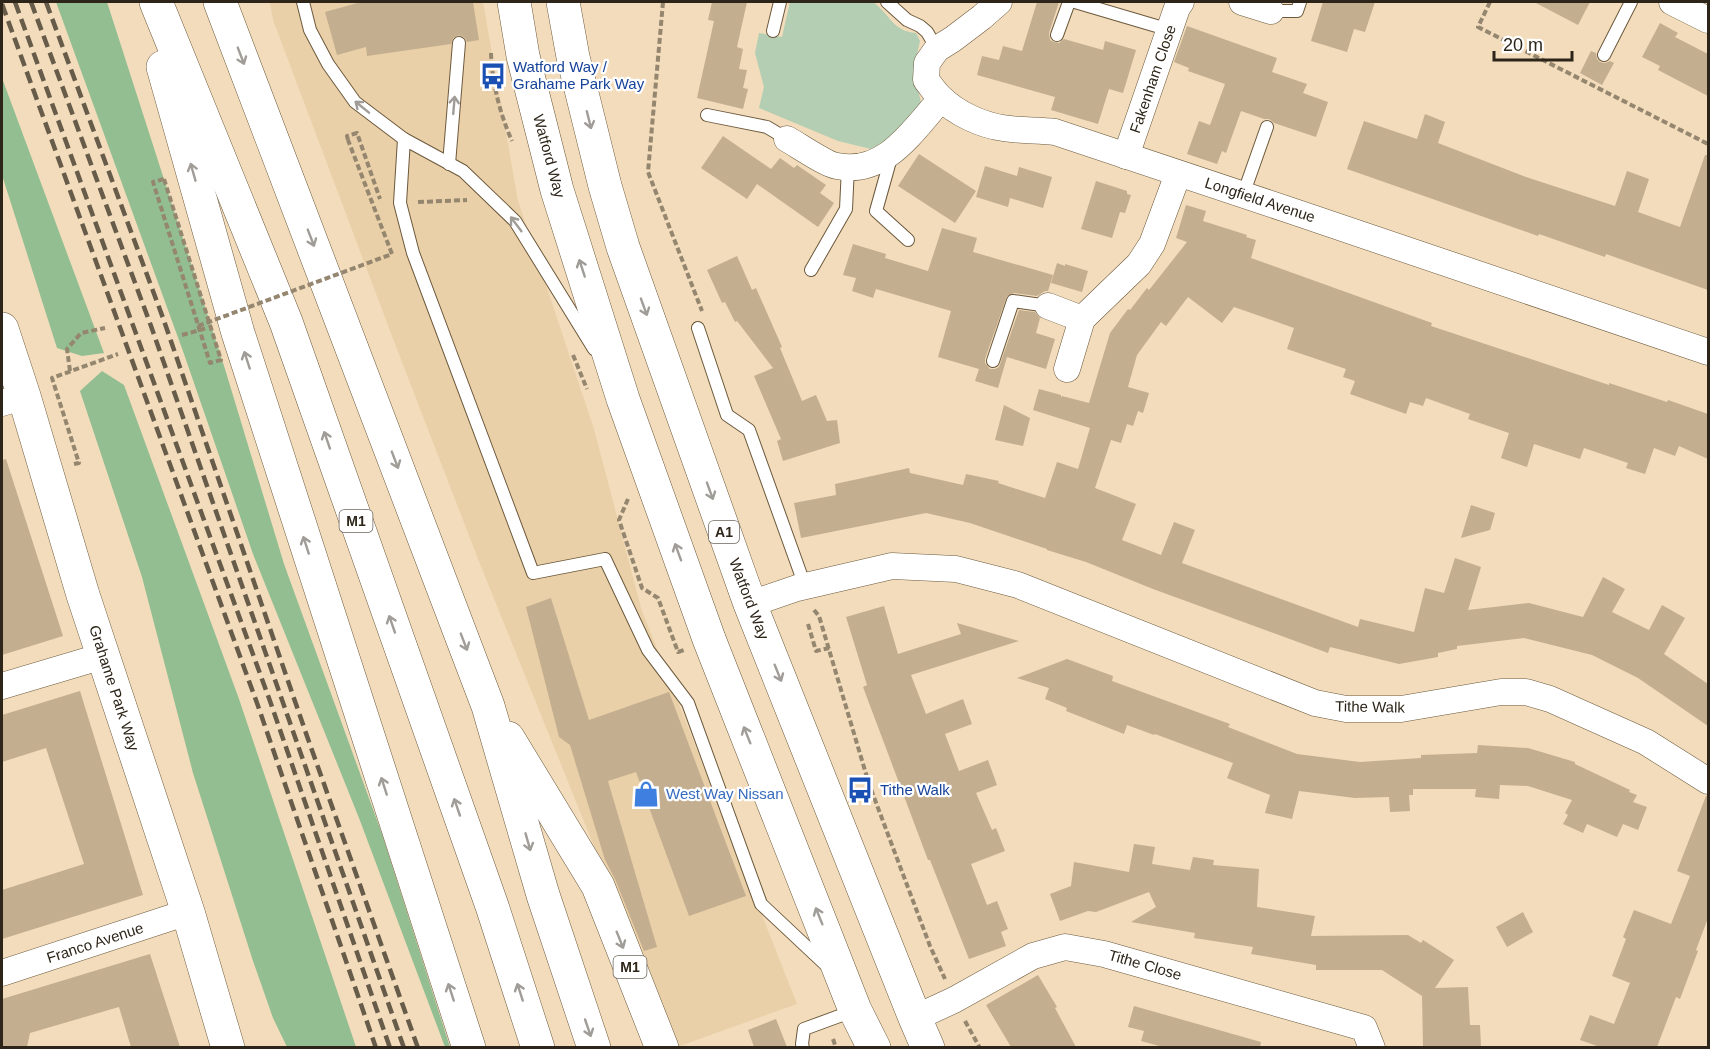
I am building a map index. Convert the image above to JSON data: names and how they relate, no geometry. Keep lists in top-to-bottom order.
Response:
{
  "streets": {
    "main road": [
      "Watford Way",
      "M1",
      "A1",
      "Grahame Park Way"
    ],
    "street": [
      "Fakenham Close",
      "Longfield Avenue",
      "Tithe Walk",
      "Franco Avenue",
      "Tithe Close"
    ]
  },
  "crossings": [
    ["Fakenham Close", "Longfield Avenue"],
    ["Watford Way", "Tithe Walk"],
    ["Watford Way", "Tithe Close"],
    ["Grahame Park Way", "Franco Avenue"]
  ],
  "places": {
    "bus stop": ["Watford Way / Grahame Park Way", "Tithe Walk"],
    "shop": ["West Way Nissan"]
  },
  "scale_bar": "20 m"
}
